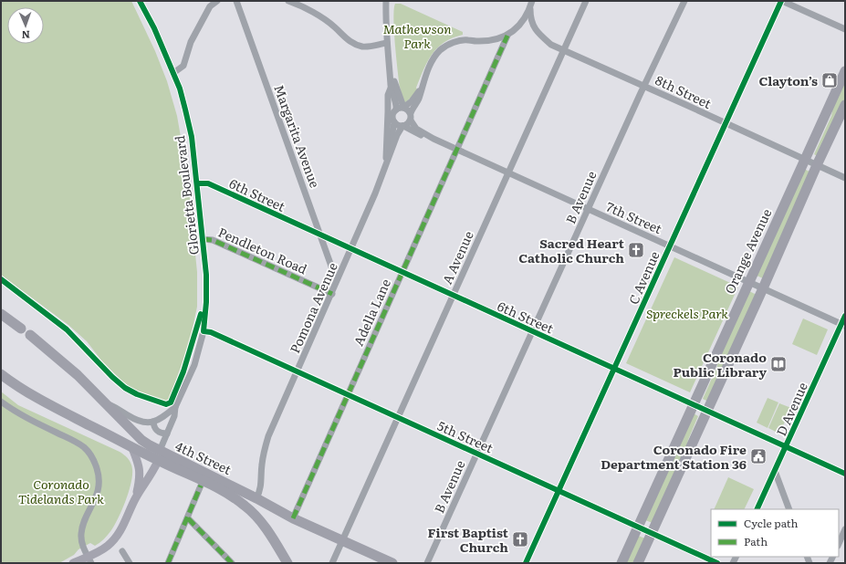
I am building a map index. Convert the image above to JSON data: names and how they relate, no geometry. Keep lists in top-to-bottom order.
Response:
{
  "streets": {
    "highway": ["Orange Avenue", "4th Street"],
    "main road": ["Glorietta Boulevard"],
    "street": [
      "8th Street",
      "Margarita Avenue",
      "6th Street",
      "B Avenue",
      "7th Street",
      "Pendleton Road",
      "A Avenue",
      "C Avenue",
      "Pomona Avenue",
      "Adella Lane",
      "D Avenue",
      "5th Street"
    ]
  },
  "crossings": [
    ["8th Street", "B Avenue"],
    ["8th Street", "Orange Avenue"],
    ["8th Street", "A Avenue"],
    ["8th Street", "C Avenue"],
    ["Margarita Avenue", "6th Street"],
    ["Margarita Avenue", "Pomona Avenue"],
    ["6th Street", "Glorietta Boulevard"],
    ["6th Street", "B Avenue"],
    ["6th Street", "Orange Avenue"],
    ["6th Street", "A Avenue"],
    ["6th Street", "C Avenue"],
    ["6th Street", "Pomona Avenue"],
    ["6th Street", "Adella Lane"],
    ["6th Street", "D Avenue"],
    ["Glorietta Boulevard", "Pendleton Road"],
    ["Glorietta Boulevard", "5th Street"],
    ["Glorietta Boulevard", "4th Street"],
    ["B Avenue", "7th Street"],
    ["B Avenue", "5th Street"],
    ["7th Street", "Orange Avenue"],
    ["7th Street", "A Avenue"],
    ["7th Street", "C Avenue"],
    ["7th Street", "Pomona Avenue"],
    ["7th Street", "Adella Lane"],
    ["7th Street", "D Avenue"],
    ["Pendleton Road", "Pomona Avenue"],
    ["Orange Avenue", "5th Street"],
    ["A Avenue", "5th Street"],
    ["A Avenue", "4th Street"],
    ["C Avenue", "5th Street"],
    ["Pomona Avenue", "5th Street"],
    ["Pomona Avenue", "4th Street"],
    ["Adella Lane", "5th Street"],
    ["Adella Lane", "4th Street"]
  ],
  "parks": ["Mathewson Park", "Spreckels Park", "Coronado Tidelands Park"],
  "places": {
    "shop": ["Clayton’s"],
    "church": ["Sacred Heart Catholic Church", "First Baptist Church"],
    "library": ["Coronado Public Library"],
    "public building": ["Coronado Fire Department Station 36"]
  },
  "legend": ["Cycle path", "Path"],
  "north": "bottom"
}
